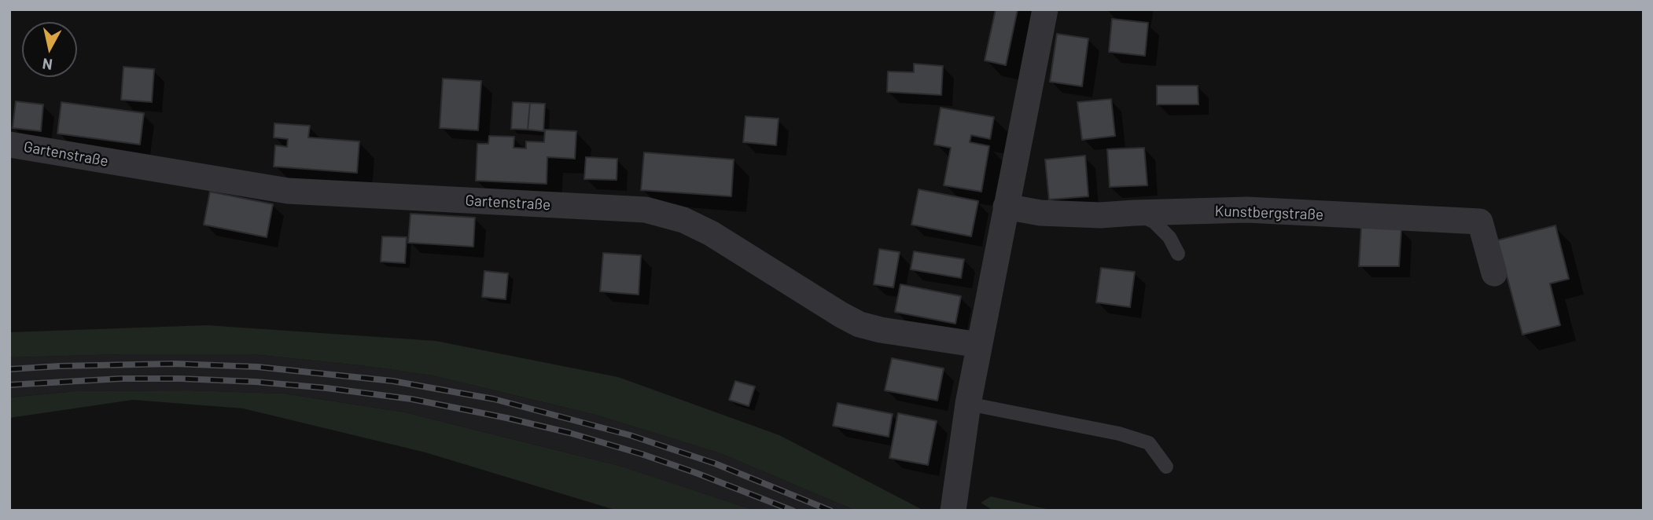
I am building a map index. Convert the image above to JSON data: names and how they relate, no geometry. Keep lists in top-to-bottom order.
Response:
{
  "streets": {
    "street": ["Gartenstraße", "Kunstbergstraße"]
  },
  "north": "bottom"
}
